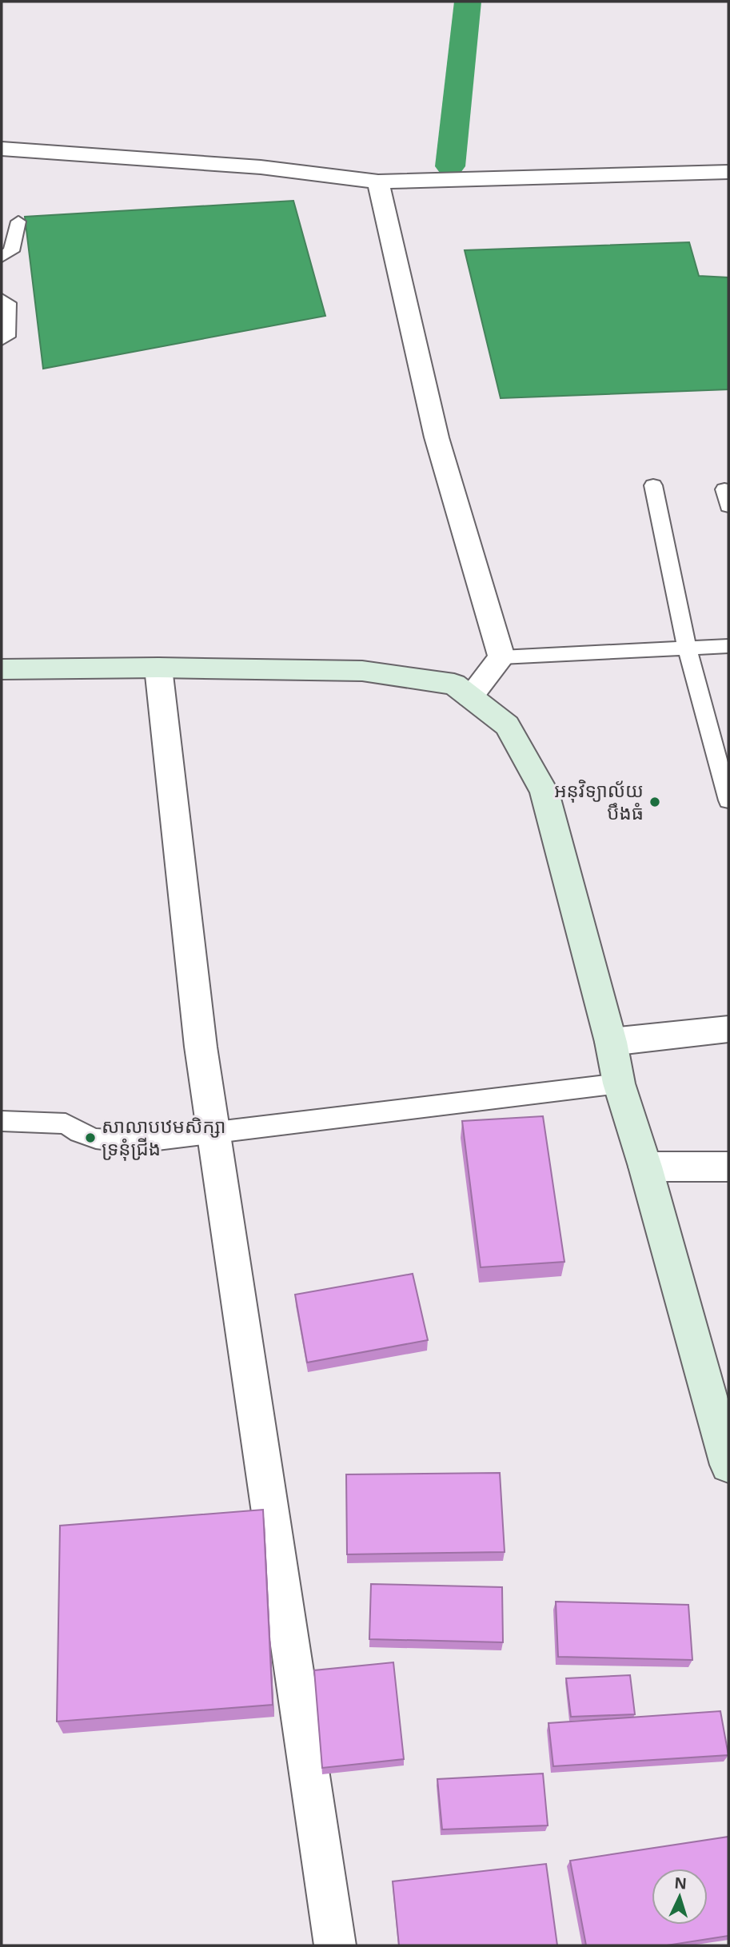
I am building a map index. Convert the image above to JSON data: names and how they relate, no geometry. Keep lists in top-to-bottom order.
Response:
{
  "places": ["អនុវិទ្យាល័យ បឹងធំ", "សាលាបឋមសិក្សា ទ្រនុំជ្រីង"],
  "north": "top"
}
